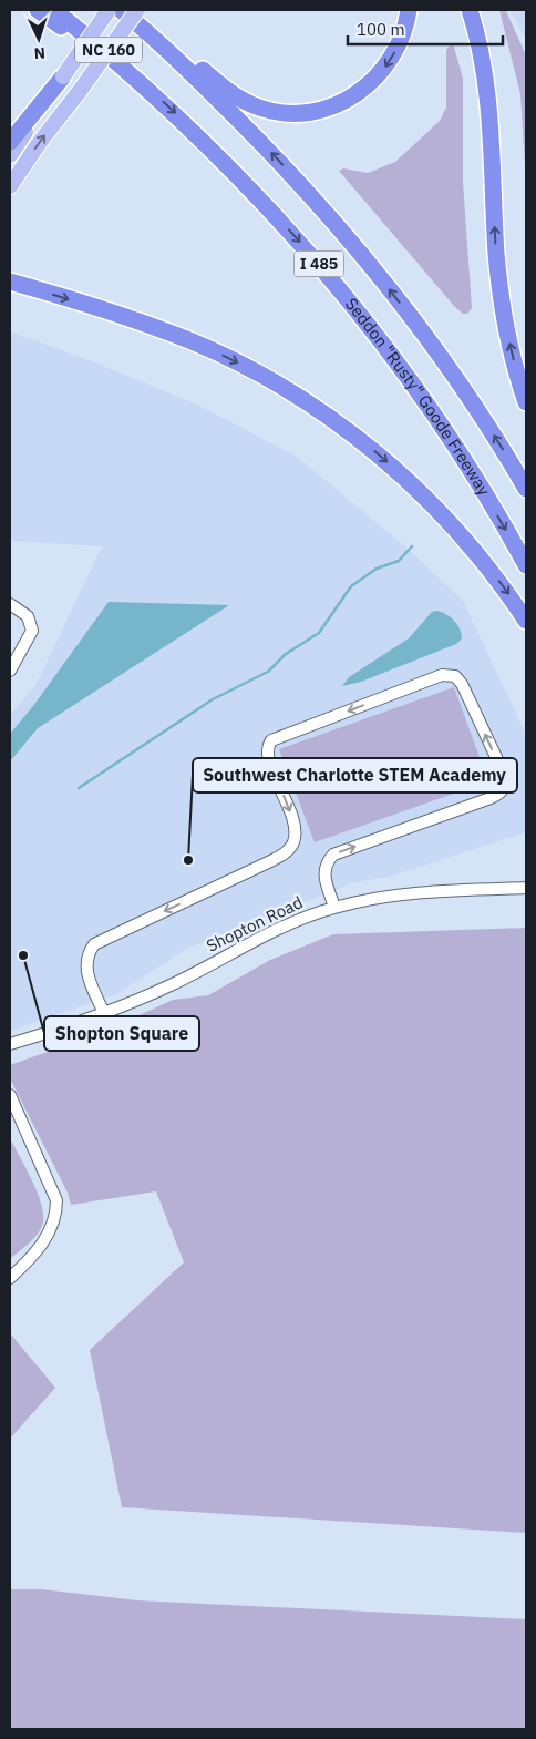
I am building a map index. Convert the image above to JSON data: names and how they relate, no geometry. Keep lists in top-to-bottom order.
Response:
{
  "streets": {
    "highway": ["I 485", "Seddon \"Rusty\" Goode Freeway"],
    "main road": ["NC 160"],
    "street": ["Shopton Road"]
  },
  "places": ["Southwest Charlotte STEM Academy", "Shopton Square"],
  "scale_bar": "100 m",
  "north": "bottom"
}
